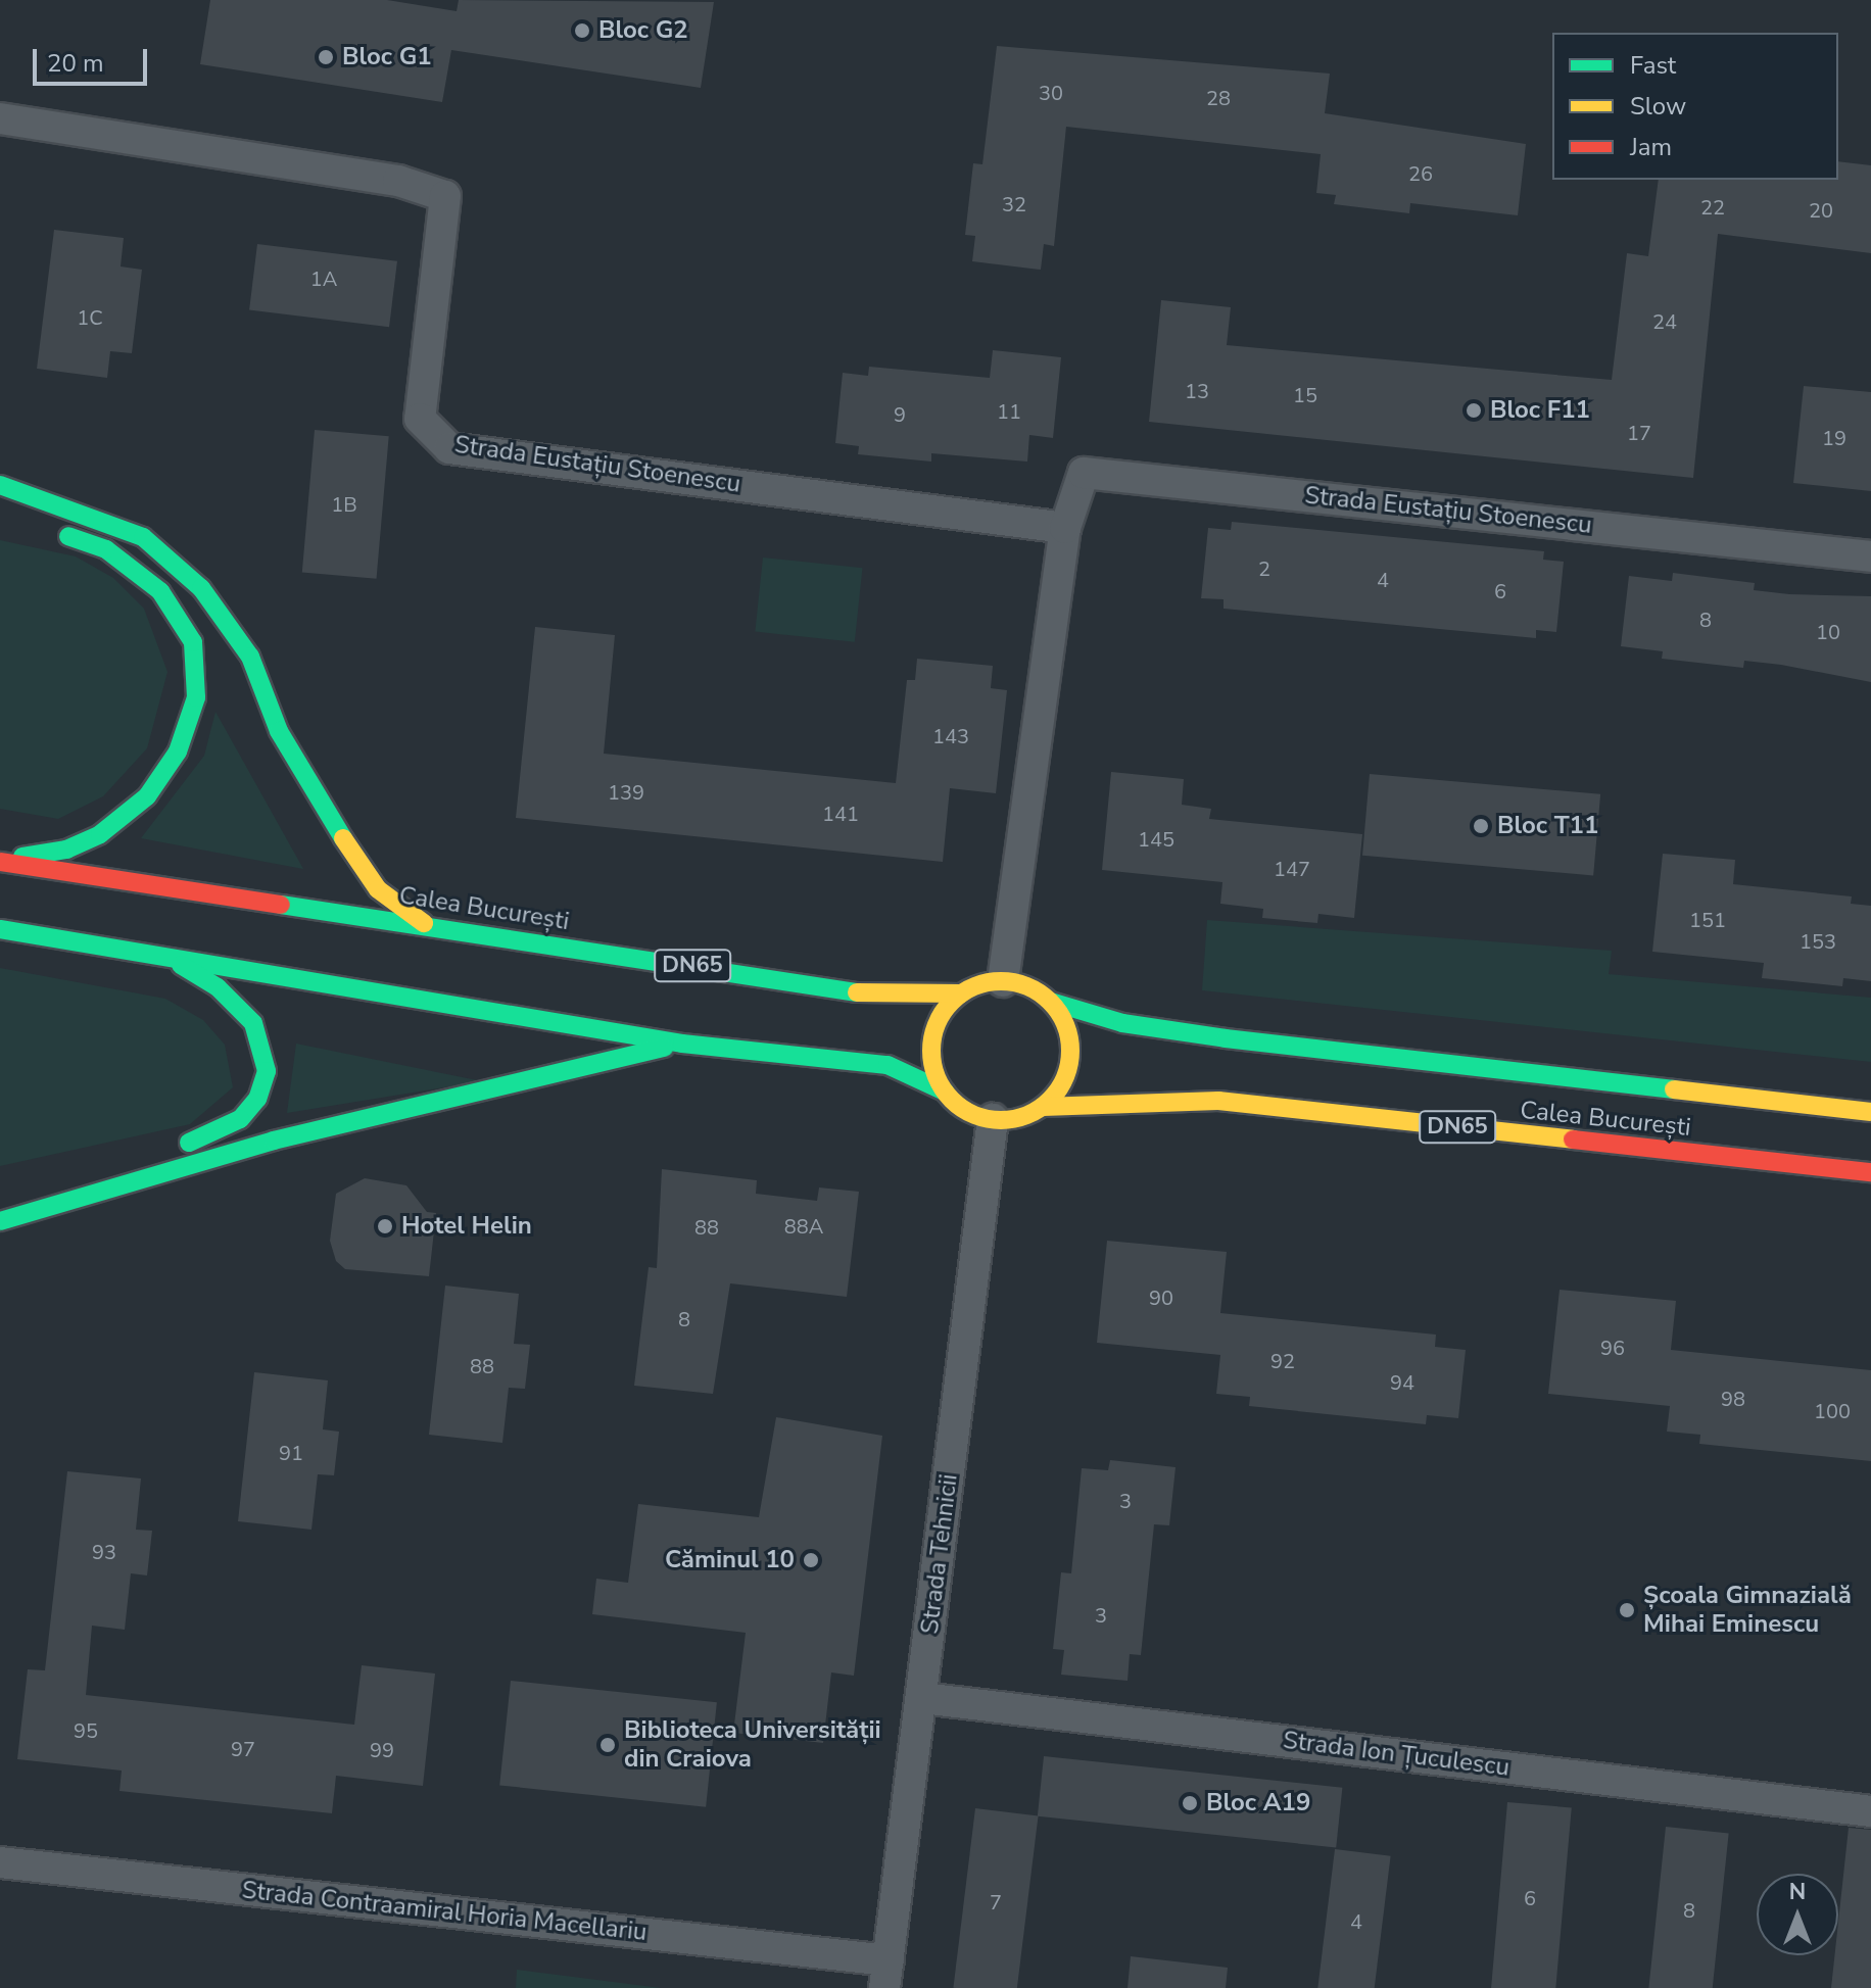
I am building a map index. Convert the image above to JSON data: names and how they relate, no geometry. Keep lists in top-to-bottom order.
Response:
{
  "streets": {
    "main road": ["Calea București", "DN65"],
    "street": [
      "Strada Eustațiu Stoenescu",
      "Strada Tehnicii",
      "Strada Ion Țuculescu",
      "Strada Contraamiral Horia Macellariu"
    ]
  },
  "crossings": [
    ["Strada Eustațiu Stoenescu", "Calea București"],
    ["Strada Eustațiu Stoenescu", "Strada Tehnicii"],
    ["Calea București", "Strada Tehnicii"],
    ["Strada Tehnicii", "Strada Ion Țuculescu"],
    ["Strada Tehnicii", "Strada Contraamiral Horia Macellariu"]
  ],
  "places": [
    "Bloc G2",
    "Bloc G1",
    "Bloc F11",
    "Bloc T11",
    "Hotel Helin",
    "Căminul 10",
    "Școala Gimnazială Mihai Eminescu",
    "Biblioteca Universității din Craiova",
    "Bloc A19"
  ],
  "house_numbers": [
    "30",
    "28",
    "26",
    "32",
    "22",
    "20",
    "1A",
    "1C",
    "24",
    "13",
    "15",
    "11",
    "9",
    "17",
    "19",
    "1B",
    "2",
    "4",
    "6",
    "8",
    "10",
    "143",
    "139",
    "141",
    "145",
    "147",
    "151",
    "153",
    "88A",
    "88",
    "90",
    "8",
    "96",
    "92",
    "88",
    "94",
    "98",
    "100",
    "91",
    "3",
    "93",
    "3",
    "95",
    "97",
    "99",
    "6",
    "7",
    "8",
    "4"
  ],
  "legend": ["Fast", "Slow", "Jam"],
  "scale_bar": "20 m",
  "north": "top"
}
